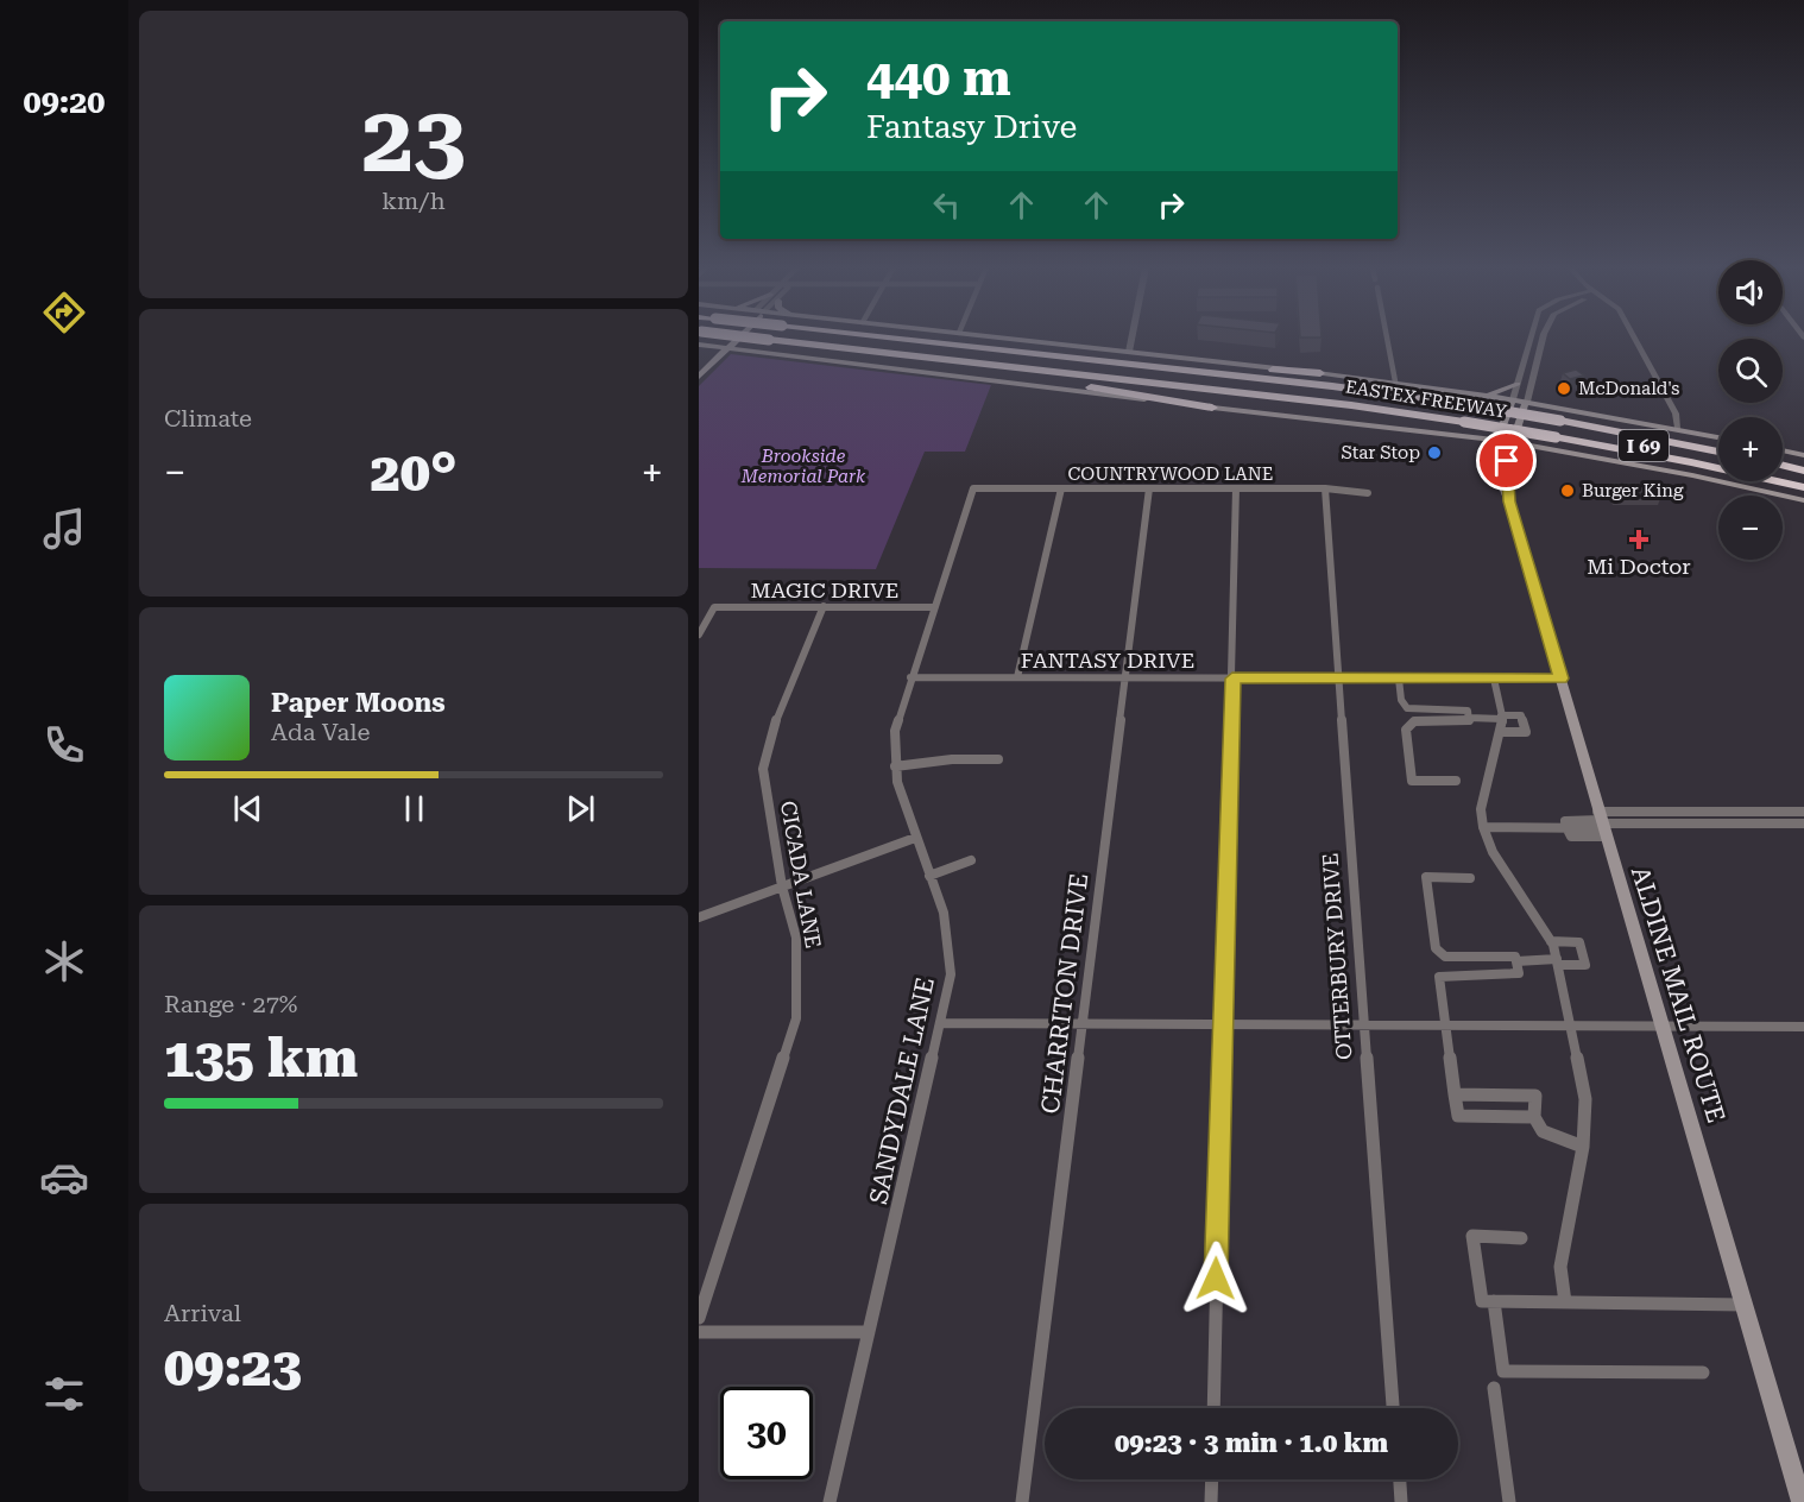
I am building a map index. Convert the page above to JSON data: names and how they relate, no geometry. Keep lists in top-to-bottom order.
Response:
{
  "streets": {
    "highway": ["EASTEX FREEWAY", "I 69"],
    "main road": ["ALDINE MAIL ROUTE"],
    "street": [
      "COUNTRYWOOD LANE",
      "MAGIC DRIVE",
      "FANTASY DRIVE",
      "CICADA LANE",
      "OTTERBURY DRIVE",
      "CHARRITON DRIVE",
      "SANDYDALE LANE"
    ]
  },
  "crossings": [
    ["EASTEX FREEWAY", "I 69"],
    ["COUNTRYWOOD LANE", "OTTERBURY DRIVE"],
    ["COUNTRYWOOD LANE", "CHARRITON DRIVE"],
    ["COUNTRYWOOD LANE", "SANDYDALE LANE"],
    ["MAGIC DRIVE", "CICADA LANE"],
    ["MAGIC DRIVE", "SANDYDALE LANE"],
    ["FANTASY DRIVE", "OTTERBURY DRIVE"],
    ["FANTASY DRIVE", "CHARRITON DRIVE"],
    ["FANTASY DRIVE", "ALDINE MAIL ROUTE"],
    ["FANTASY DRIVE", "SANDYDALE LANE"]
  ],
  "parks": ["Brookside Memorial Park"],
  "places": {
    "other": ["McDonald's", "Star Stop", "Burger King"],
    "health": ["Mi Doctor"]
  },
  "page": {
    "tabs": "09:20",
    "tile": [
      ["23", "km/h"],
      "Climate",
      ["Range · 27%", "135 km"],
      ["Arrival", "09:23"]
    ],
    "turn": ["440 m", "Fantasy Drive"],
    "map_buttons": ["+", "−"],
    "heat": ["−", "20°", "+"],
    "song": ["Paper Moons", "Ada Vale"],
    "limit": "30",
    "trip": "09:23 · 3 min · 1.0 km"
  }
}
